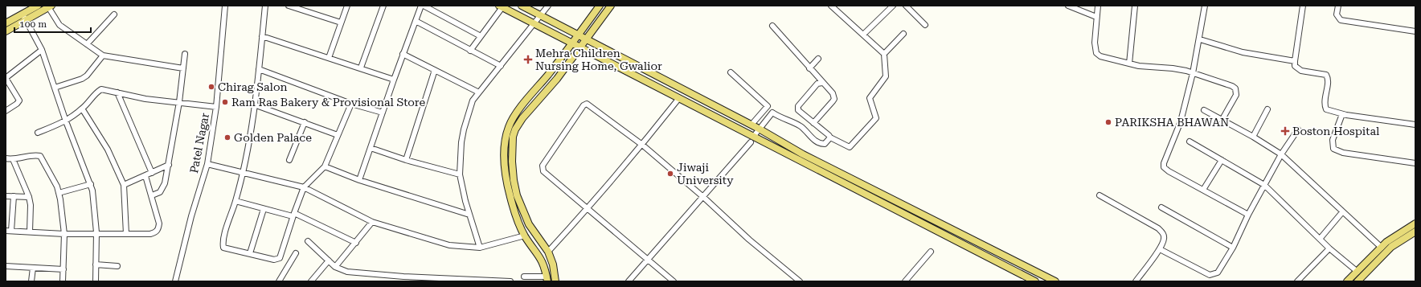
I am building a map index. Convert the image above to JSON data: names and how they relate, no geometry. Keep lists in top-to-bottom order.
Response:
{
  "streets": {
    "street": ["Patel Nagar"]
  },
  "places": {
    "health": ["Mehra Children Nursing Home, Gwalior", "Boston Hospital"],
    "other": [
      "Chirag Salon",
      "Ram Ras Bakery & Provisional Store",
      "PARIKSHA BHAWAN",
      "Golden Palace",
      "Jiwaji University"
    ]
  },
  "scale_bar": "100 m"
}
